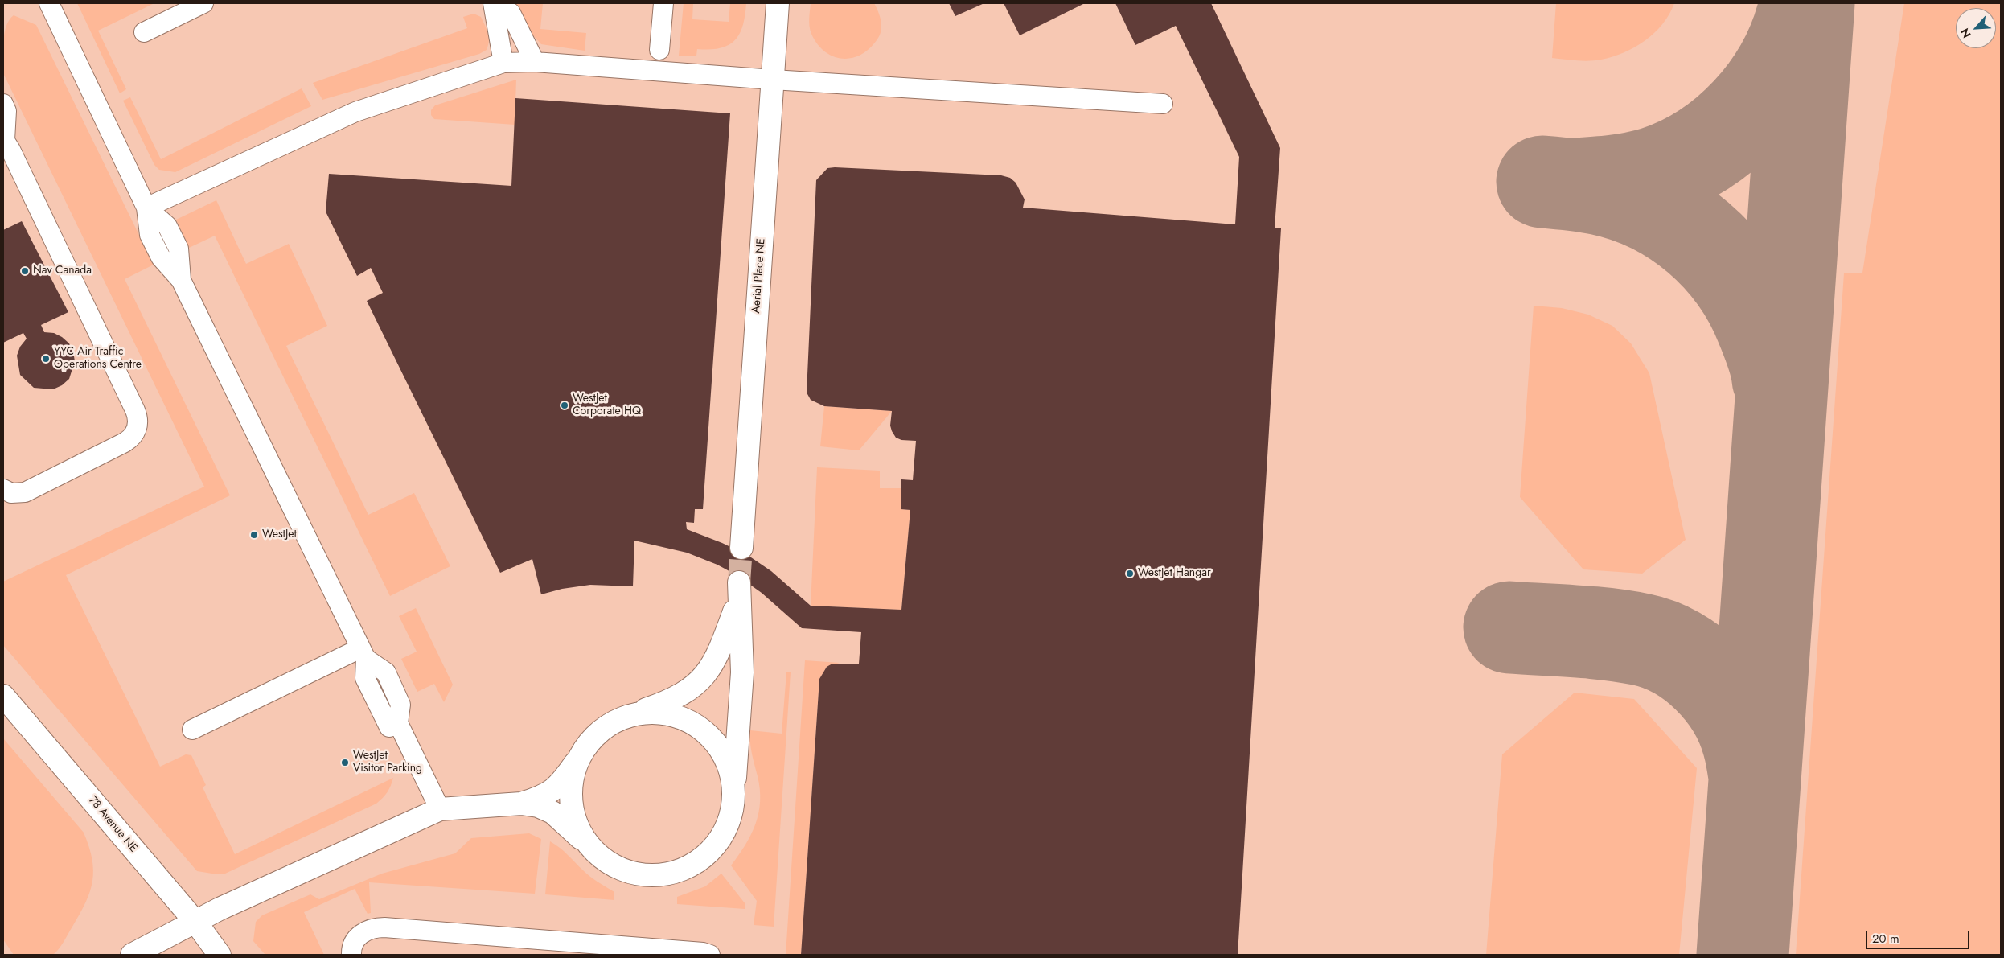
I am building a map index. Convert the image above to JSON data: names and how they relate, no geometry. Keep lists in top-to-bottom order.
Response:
{
  "streets": {
    "street": ["Aerial Place NE", "78 Avenue NE"]
  },
  "places": [
    "Nav Canada",
    "YYC Air Traffic Operations Centre",
    "WestJet Corporate HQ",
    "WestJet",
    "WestJet Hangar",
    "WestJet Visitor Parking"
  ],
  "scale_bar": "20 m",
  "north": "bottom left"
}
